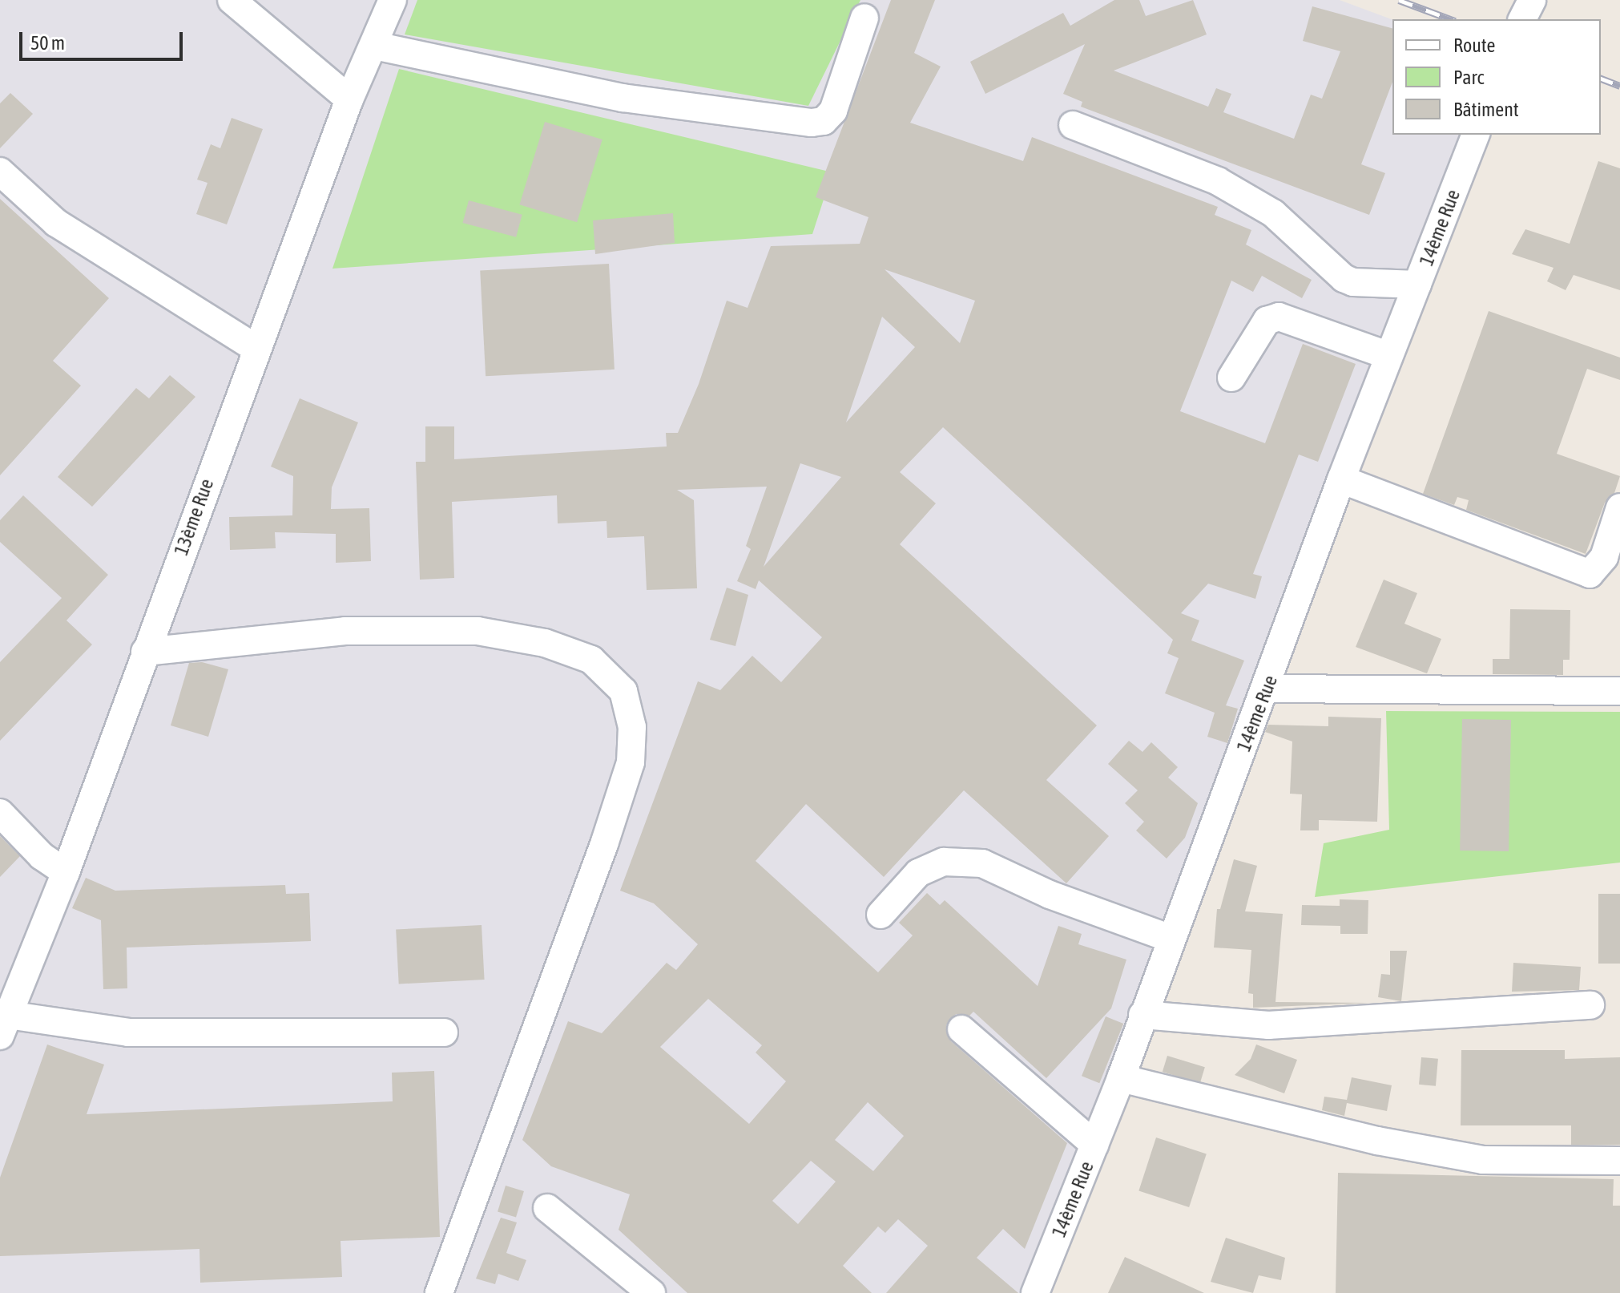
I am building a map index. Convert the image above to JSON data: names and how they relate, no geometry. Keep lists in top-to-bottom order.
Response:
{
  "streets": {
    "street": ["14ème Rue", "13ème Rue"]
  },
  "legend": ["Route", "Parc", "Bâtiment"],
  "scale_bar": "50 m"
}
